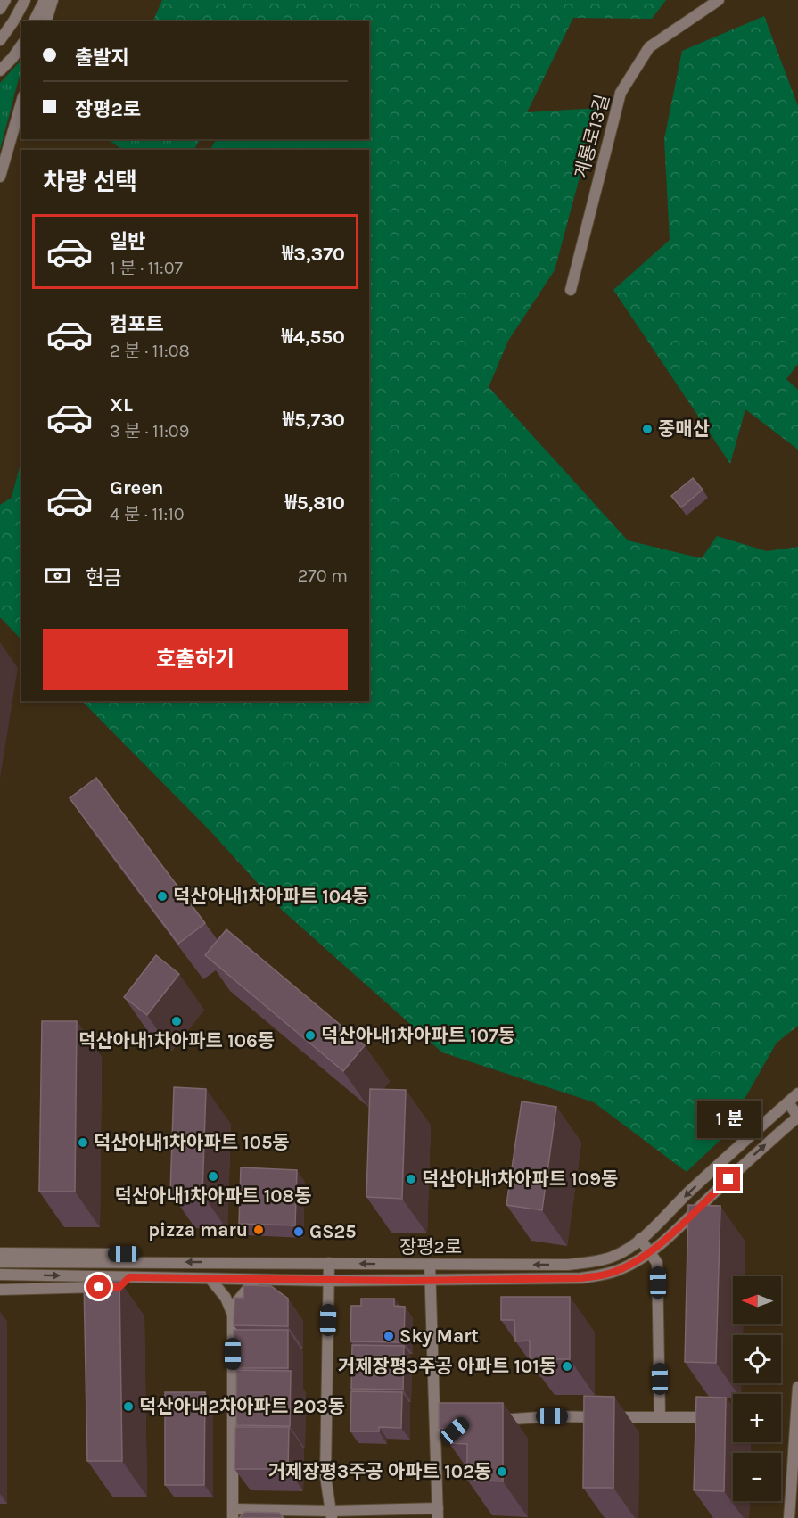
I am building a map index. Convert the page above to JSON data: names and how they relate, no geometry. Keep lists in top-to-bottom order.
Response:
{
  "streets": {
    "street": ["계룡로13길", "장평2로"]
  },
  "places": [
    "중매산",
    "덕산아내1차아파트 104동",
    "덕산아내1차아파트 106동",
    "덕산아내1차아파트 107동",
    "덕산아내1차아파트 105동",
    "덕산아내1차아파트 108동",
    "덕산아내1차아파트 109동",
    "pizza maru",
    "GS25",
    "Sky Mart",
    "거제장평3주공 아파트 101동",
    "덕산아내2차아파트 203동",
    "거제장평3주공 아파트 102동"
  ],
  "north": "left",
  "page": {
    "banner": ["출발지", "장평2로"],
    "heading": "차량 선택",
    "list": [
      {
        "name": "일반",
        "note": "1 분 · 11:07",
        "value": "₩3,370"
      },
      {
        "name": "컴포트",
        "note": "2 분 · 11:08",
        "value": "₩4,550"
      },
      {
        "name": "XL",
        "note": "3 분 · 11:09",
        "value": "₩5,730"
      },
      {
        "name": "Green",
        "note": "4 분 · 11:10",
        "value": "₩5,810"
      }
    ],
    "pay": ["현금", "270 m"],
    "buttons": "호출하기",
    "bubble": "1 분",
    "map_buttons": ["+", "−"]
  }
}
